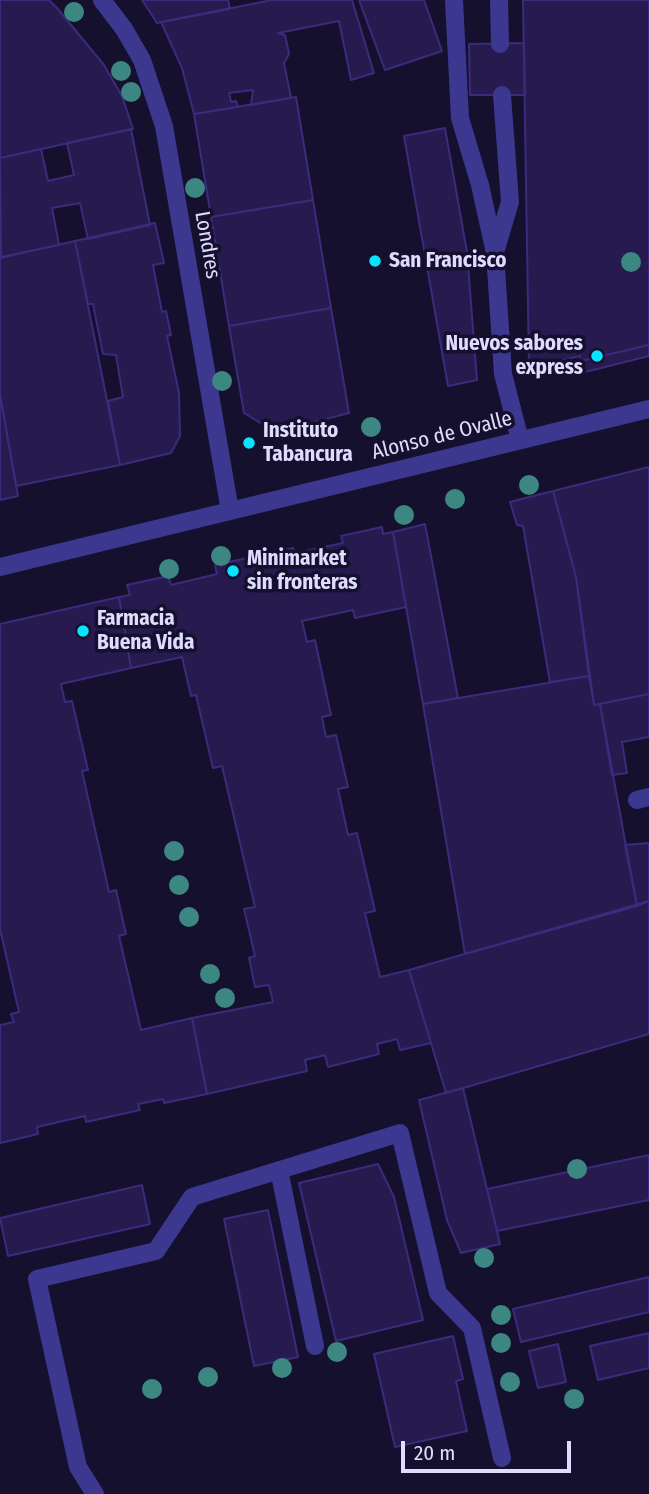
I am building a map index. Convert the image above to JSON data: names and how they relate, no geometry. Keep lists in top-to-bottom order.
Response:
{
  "streets": {
    "street": ["Londres", "Alonso de Ovalle"]
  },
  "crossings": [
    ["Londres", "Alonso de Ovalle"]
  ],
  "places": [
    "San Francisco",
    "Nuevos sabores express",
    "Instituto Tabancura",
    "Minimarket sin fronteras",
    "Farmacia Buena Vida"
  ],
  "scale_bar": "20 m"
}
